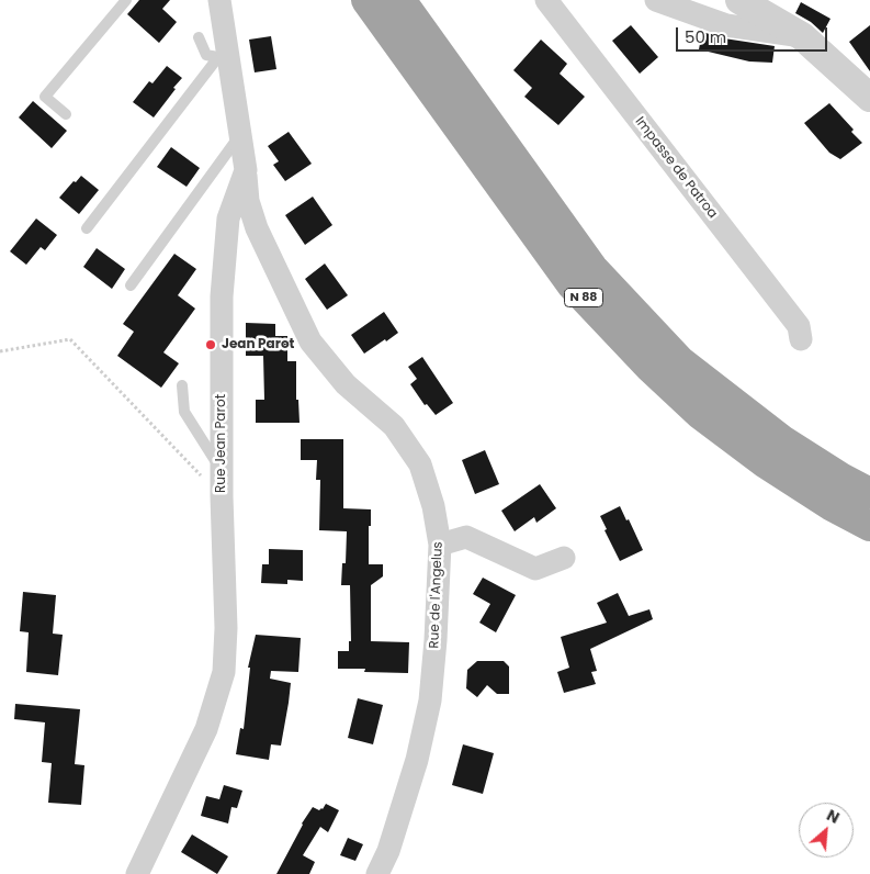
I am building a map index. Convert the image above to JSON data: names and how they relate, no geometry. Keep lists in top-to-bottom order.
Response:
{
  "streets": {
    "highway": ["N 88"],
    "street": ["Impasse de Patroa", "Rue Jean Parot", "Rue de l'Angelus"]
  },
  "crossings": [
    ["Rue Jean Parot", "Rue de l'Angelus"]
  ],
  "places": ["Jean Parot"],
  "scale_bar": "50 m",
  "north": "top right"
}
